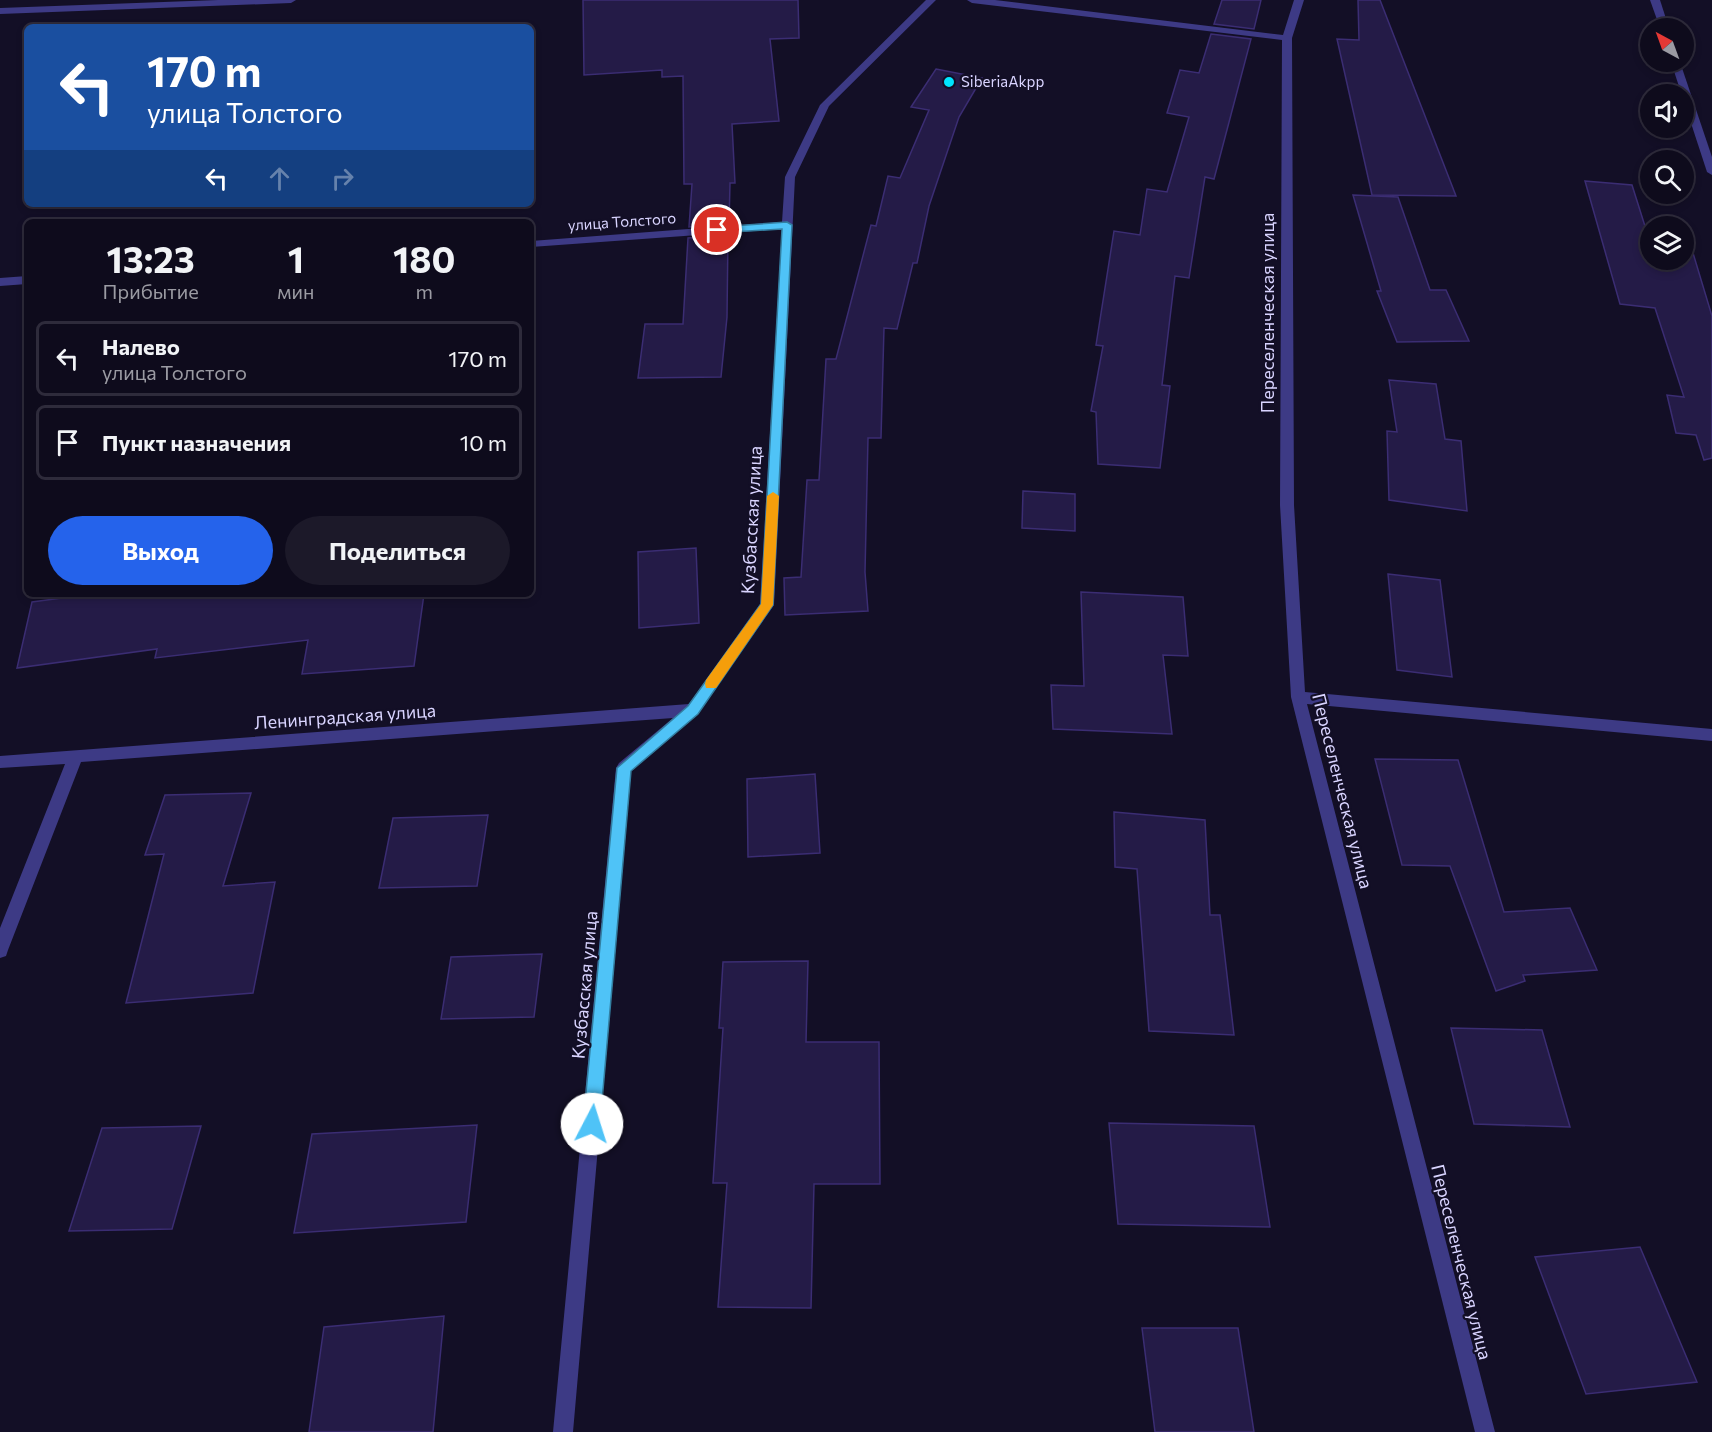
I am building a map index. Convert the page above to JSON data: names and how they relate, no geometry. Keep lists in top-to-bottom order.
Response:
{
  "streets": {
    "street": [
      "улица Толстого",
      "Переселенческая улица",
      "Кузбасская улица",
      "Ленинградская улица"
    ]
  },
  "crossings": [
    ["улица Толстого", "Кузбасская улица"],
    ["Кузбасская улица", "Ленинградская улица"]
  ],
  "places": ["SiberiaAkpp"],
  "north": "top left",
  "page": {
    "turn": ["170 m", "улица Толстого"],
    "eta": [
      "13:23",
      "Прибытие",
      "1",
      "мин",
      "180",
      "m"
    ],
    "list": [
      {
        "name": "Налево",
        "note": "улица Толстого",
        "value": "170 m"
      },
      {
        "name": "Пункт назначения",
        "value": "10 m"
      }
    ],
    "buttons": ["Выход", "Поделиться"]
  }
}
